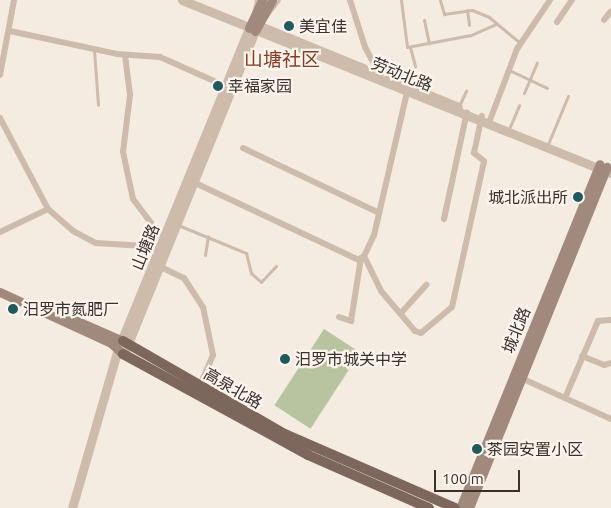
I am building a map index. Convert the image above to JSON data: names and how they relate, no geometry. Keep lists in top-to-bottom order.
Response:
{
  "streets": {
    "main road": ["山塘路", "城北路", "高泉北路"],
    "street": ["劳动北路"]
  },
  "crossings": [
    ["劳动北路", "山塘路"],
    ["劳动北路", "城北路"],
    ["山塘路", "高泉北路"]
  ],
  "districts": ["山塘社区"],
  "places": [
    "美宜佳",
    "幸福家园",
    "城北派出所",
    "汨罗市氮肥厂",
    "汨罗市城关中学",
    "茶园安置小区"
  ],
  "scale_bar": "100 m"
}
